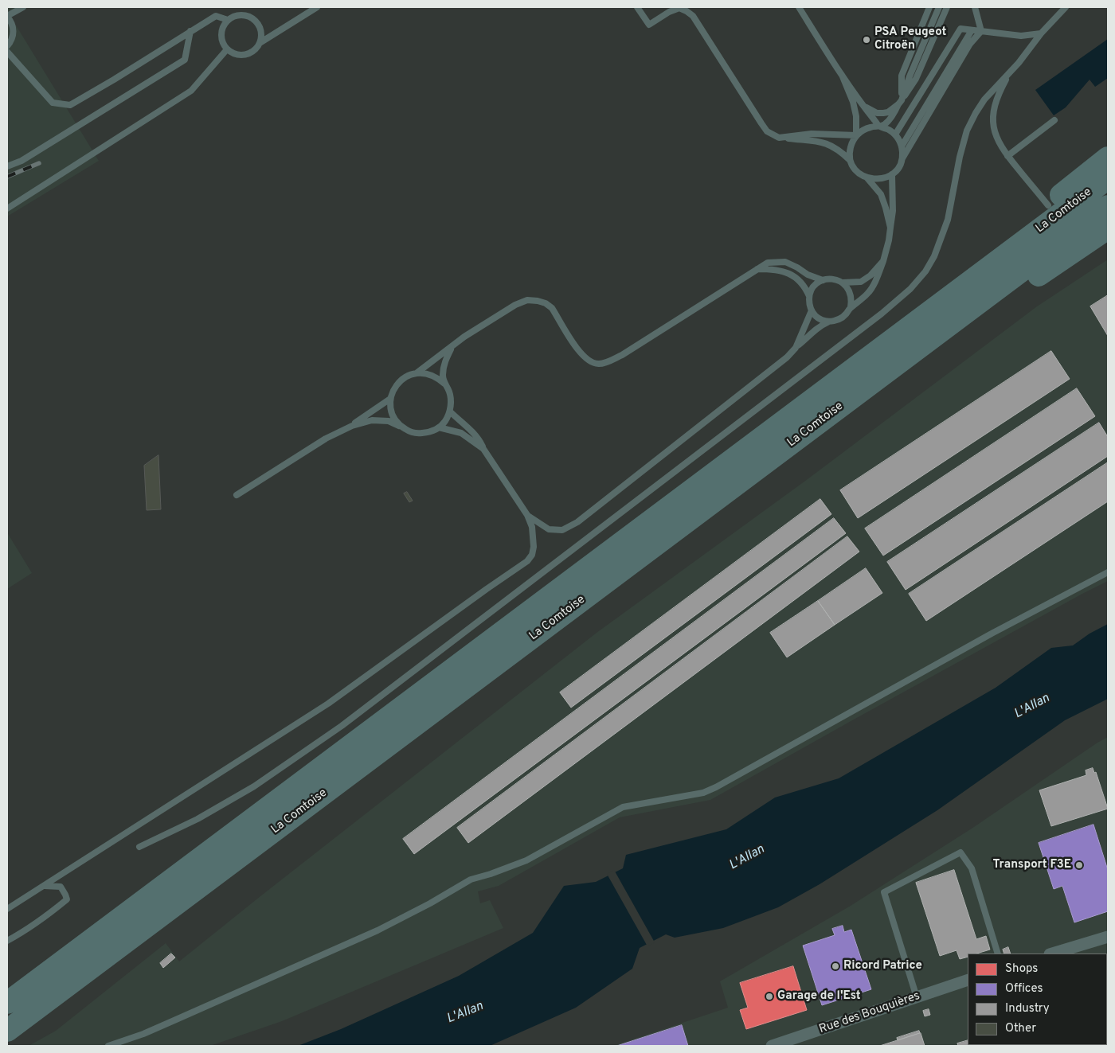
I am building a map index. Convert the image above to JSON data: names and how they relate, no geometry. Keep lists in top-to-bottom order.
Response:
{
  "streets": {
    "highway": ["La Comtoise"],
    "street": ["Rue des Bouquières"]
  },
  "water": ["L'Allan"],
  "places": [
    "PSA Peugeot Citroën",
    "Transport F3E",
    "Ricord Patrice",
    "Garage de l'Est"
  ],
  "legend": [
    "Shops",
    "Offices",
    "Industry",
    "Other"
  ]
}
